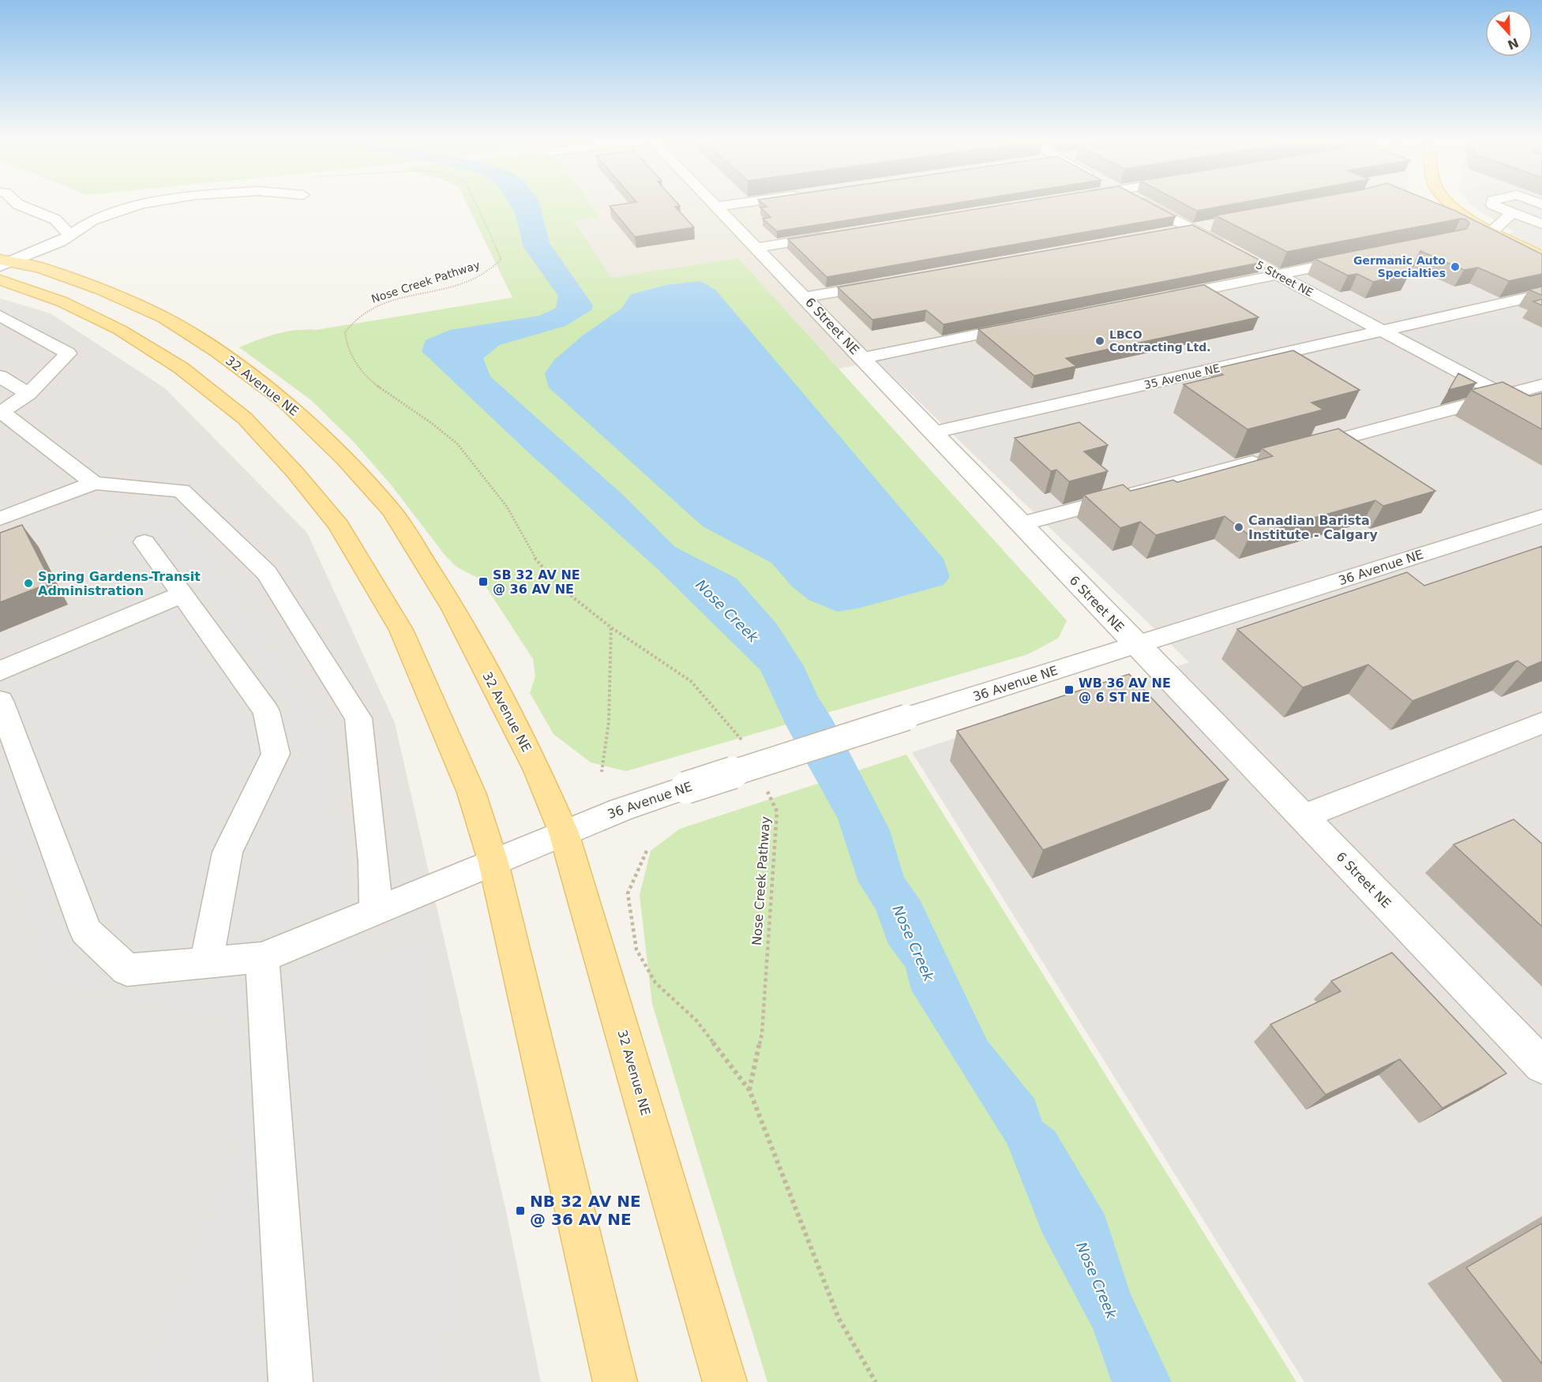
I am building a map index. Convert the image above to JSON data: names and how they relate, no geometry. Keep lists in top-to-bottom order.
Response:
{
  "streets": {
    "main road": ["32 Avenue NE"],
    "street": [
      "5 Street NE",
      "6 Street NE",
      "35 Avenue NE",
      "36 Avenue NE"
    ],
    "path": ["Nose Creek Pathway"]
  },
  "crossings": [
    ["5 Street NE", "35 Avenue NE"],
    ["6 Street NE", "35 Avenue NE"],
    ["6 Street NE", "36 Avenue NE"],
    ["32 Avenue NE", "36 Avenue NE"]
  ],
  "water": ["Nose Creek"],
  "places": {
    "other": [
      "Germanic Auto Specialties",
      "LBCO Contracting Ltd.",
      "Canadian Barista Institute - Calgary",
      "Spring Gardens-Transit Administration"
    ],
    "transit": ["SB 32 AV NE @ 36 AV NE", "WB 36 AV NE @ 6 ST NE", "NB 32 AV NE @ 36 AV NE"]
  },
  "north": "bottom"
}
